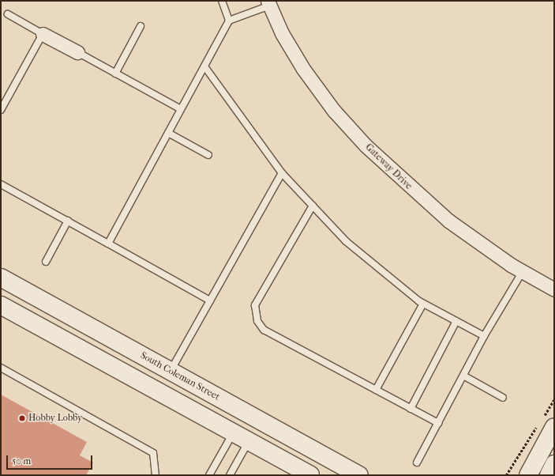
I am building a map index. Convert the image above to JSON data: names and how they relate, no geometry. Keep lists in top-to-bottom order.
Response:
{
  "streets": {
    "street": ["Gateway Drive", "South Coleman Street"]
  },
  "places": ["Hobby Lobby"],
  "scale_bar": "50 m"
}
